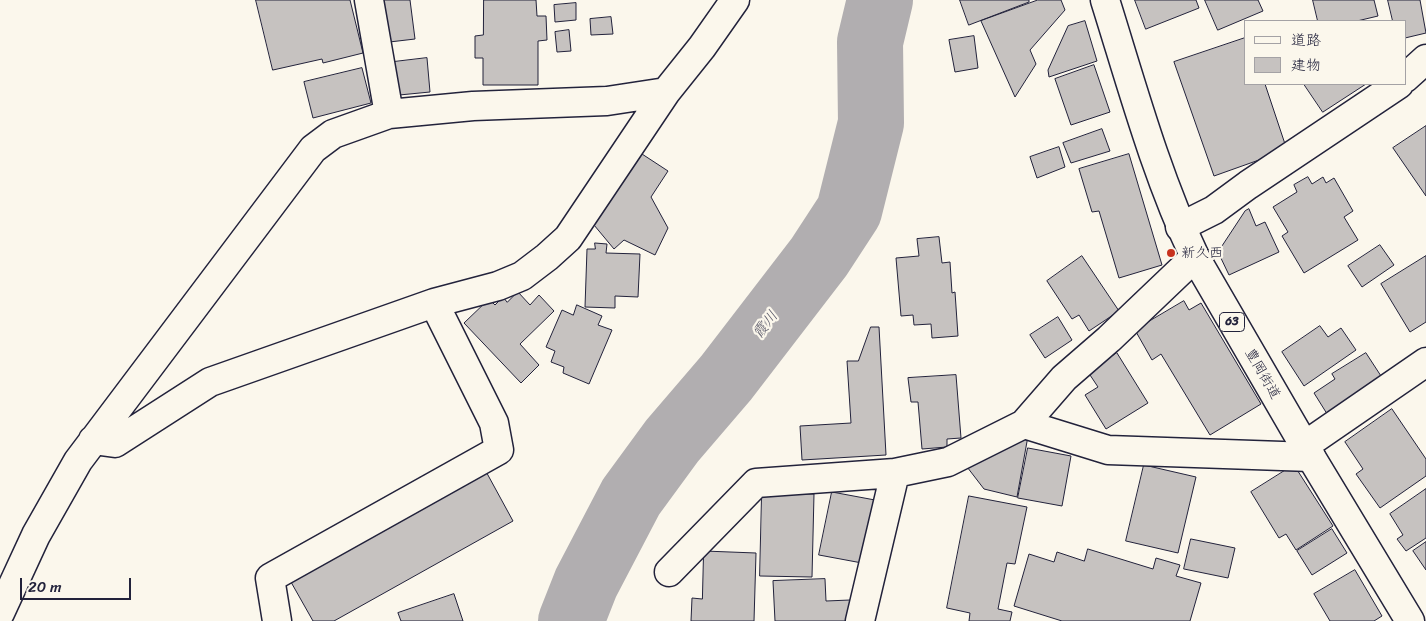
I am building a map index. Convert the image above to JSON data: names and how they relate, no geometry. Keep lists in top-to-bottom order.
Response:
{
  "streets": {
    "street": ["63", "豊岡街道"]
  },
  "water": ["霞川"],
  "places": ["新久西"],
  "legend": ["道路", "建物"],
  "scale_bar": "20 m"
}
